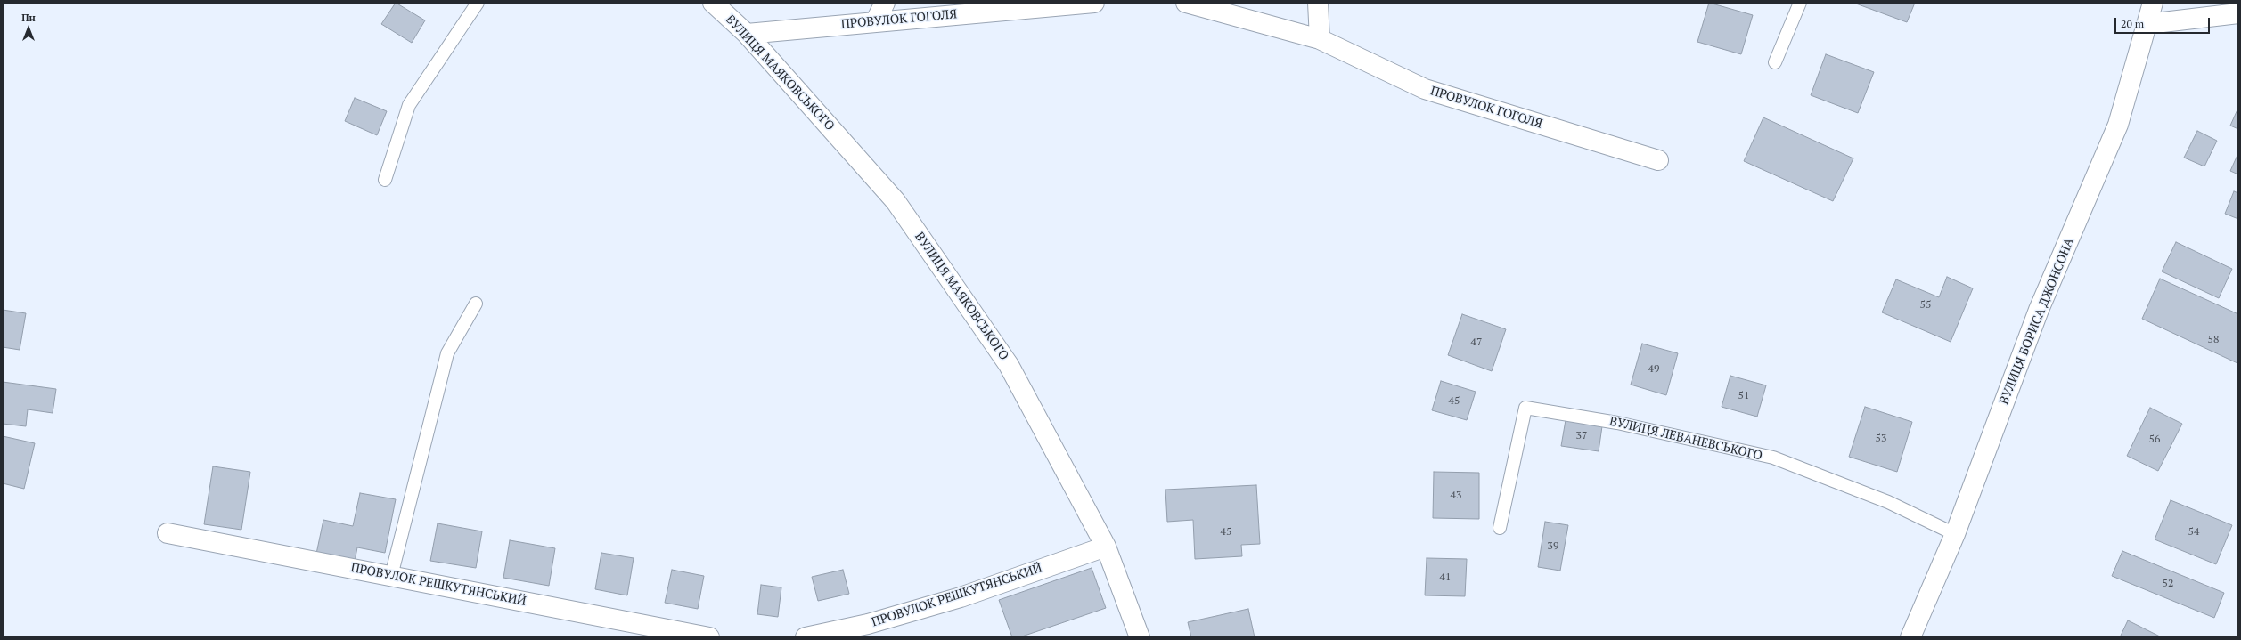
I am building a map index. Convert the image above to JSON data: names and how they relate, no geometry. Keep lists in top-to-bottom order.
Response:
{
  "streets": {
    "street": [
      "ПРОВУЛОК ГОГОЛЯ",
      "ВУЛИЦЯ МАЯКОВСЬКОГО",
      "ВУЛИЦЯ БОРИСА ДЖОНСОНА",
      "ПРОВУЛОК РЕШКУТЯНСЬКИЙ"
    ],
    "lane": ["ВУЛИЦЯ ЛЕВАНЕВСЬКОГО"]
  },
  "crossings": [
    ["ПРОВУЛОК ГОГОЛЯ", "ВУЛИЦЯ МАЯКОВСЬКОГО"],
    ["ВУЛИЦЯ МАЯКОВСЬКОГО", "ПРОВУЛОК РЕШКУТЯНСЬКИЙ"],
    ["ВУЛИЦЯ БОРИСА ДЖОНСОНА", "ВУЛИЦЯ ЛЕВАНЕВСЬКОГО"]
  ],
  "house_numbers": [
    "55",
    "58",
    "47",
    "49",
    "51",
    "45",
    "37",
    "53",
    "56",
    "43",
    "45",
    "54",
    "39",
    "41",
    "52"
  ],
  "scale_bar": "20 m",
  "north": "top"
}
